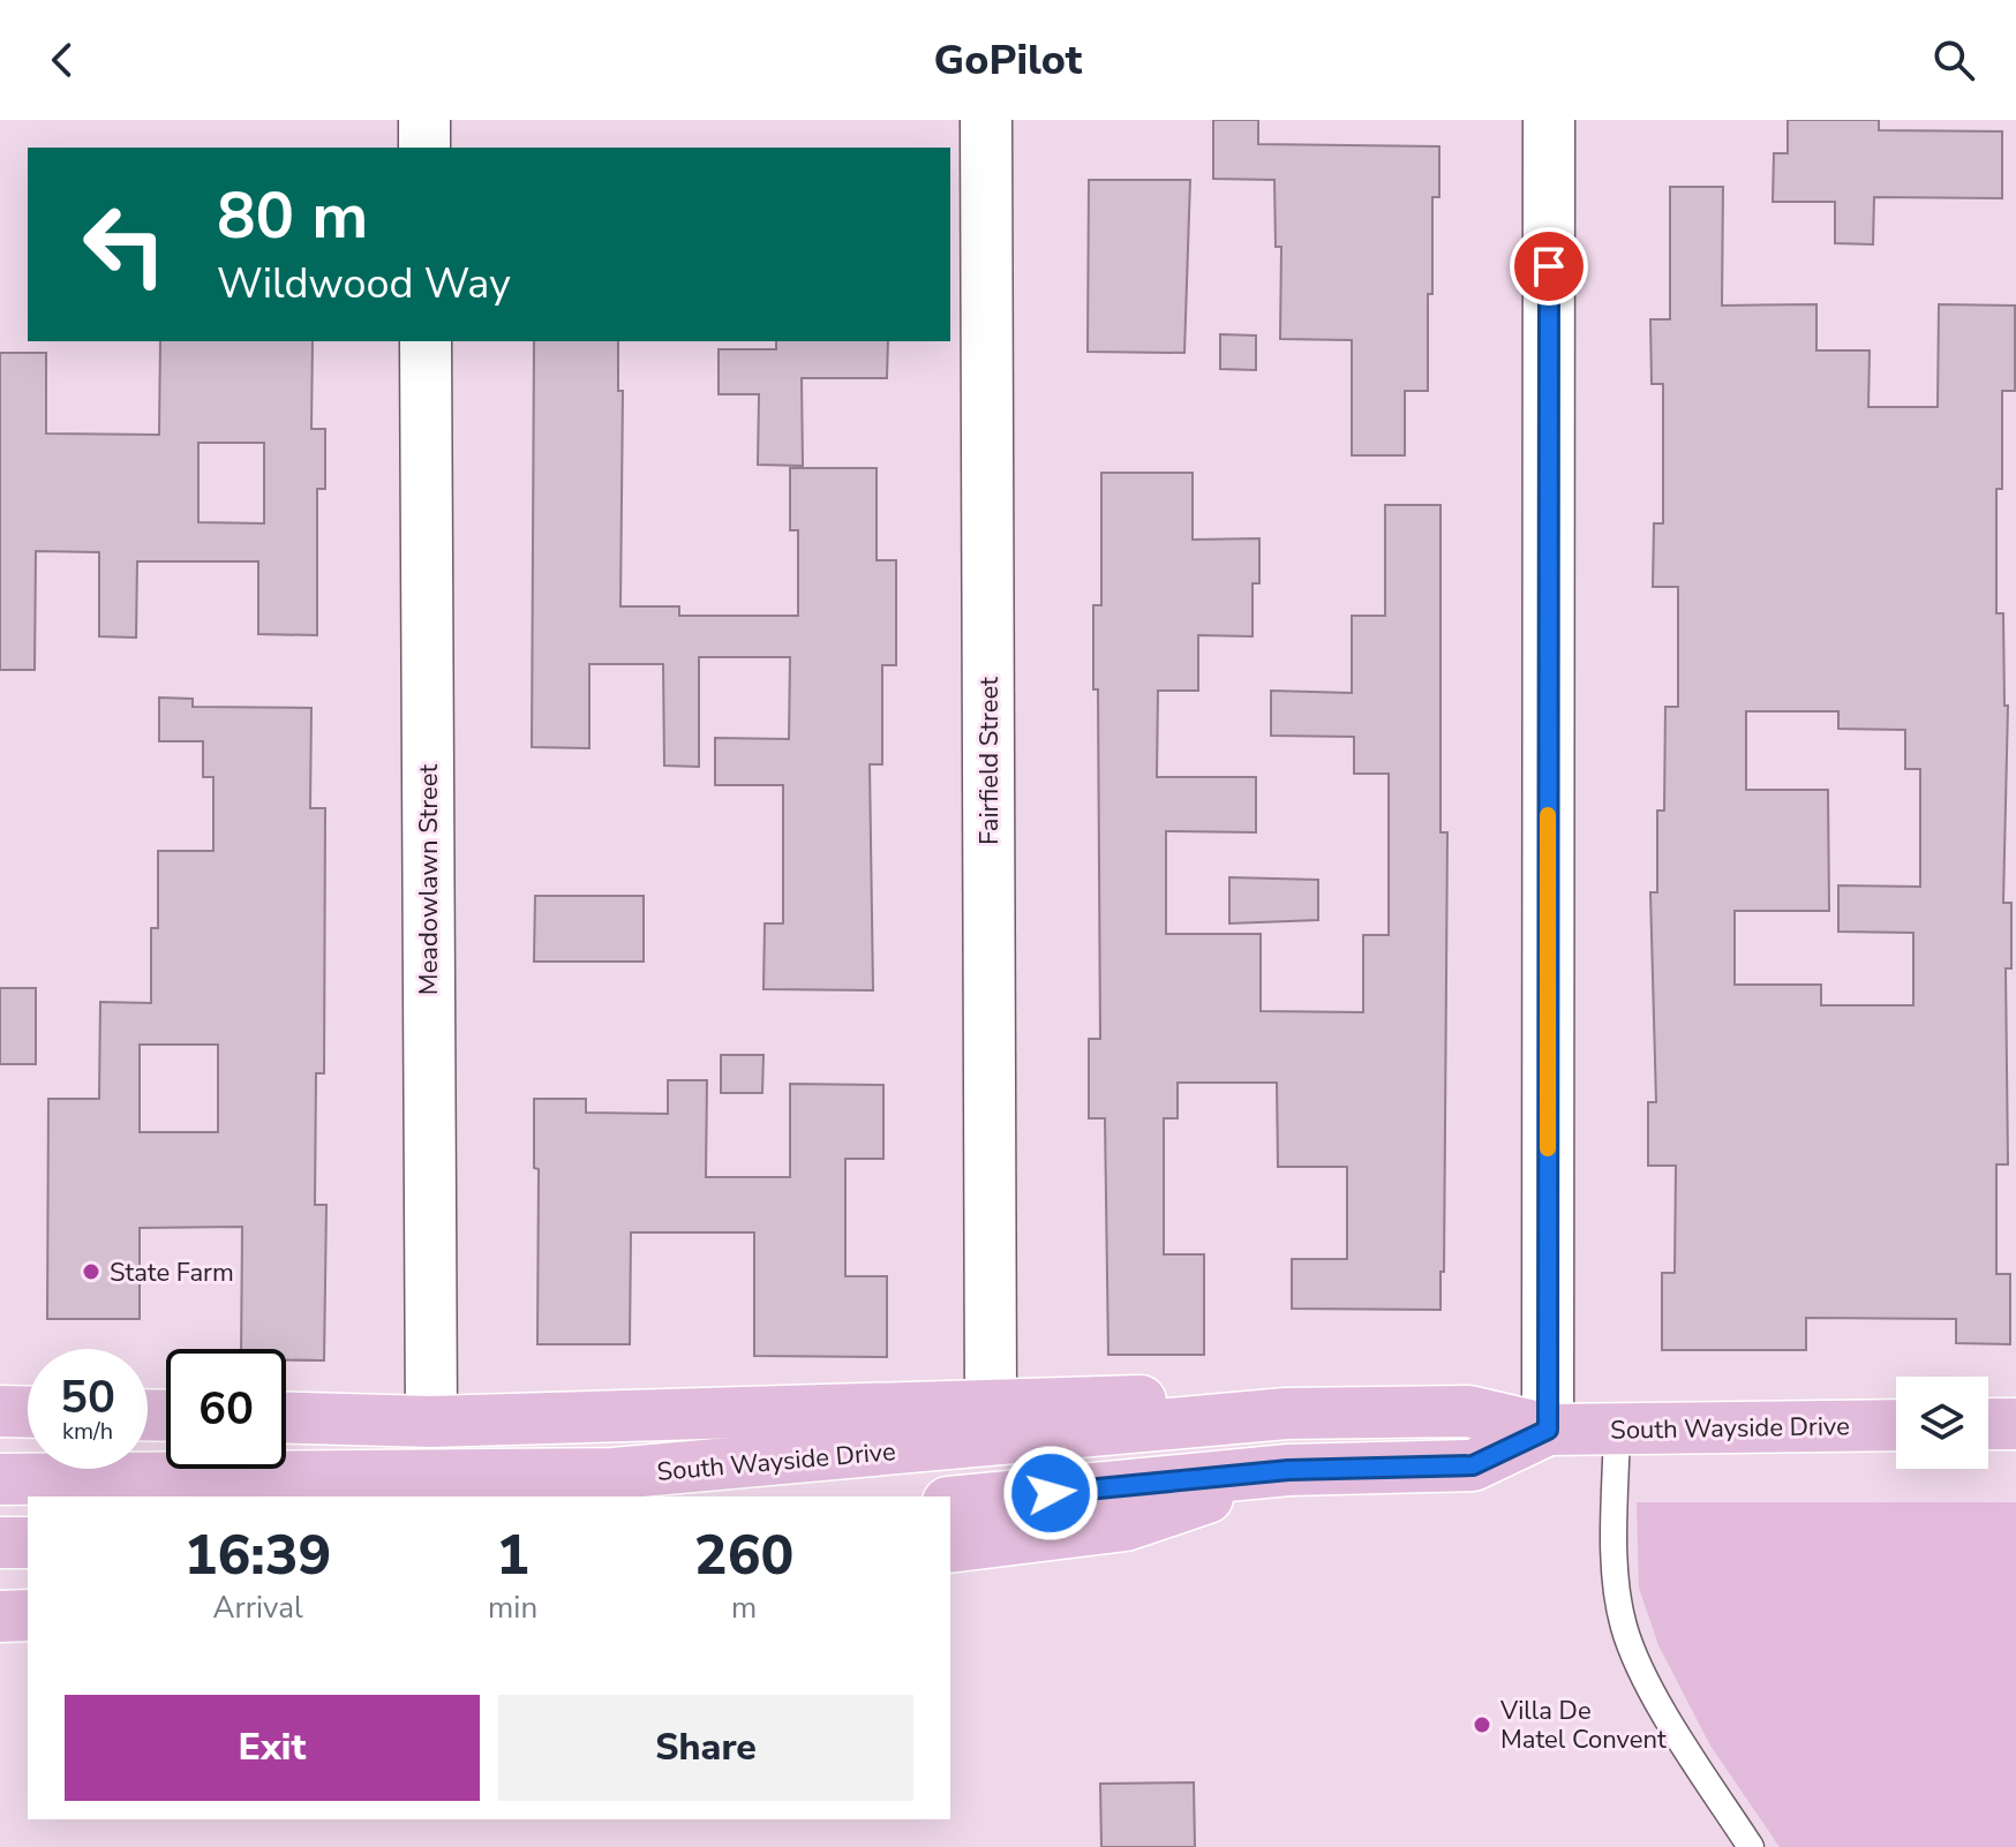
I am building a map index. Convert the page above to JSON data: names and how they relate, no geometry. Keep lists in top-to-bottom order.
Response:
{
  "streets": {
    "main road": ["South Wayside Drive"],
    "street": ["Fairfield Street", "Meadowlawn Street"]
  },
  "places": ["State Farm", "Villa De Matel Convent"],
  "page": {
    "header": "GoPilot",
    "turn": ["80 m", "Wildwood Way"],
    "speed": "50 km/h",
    "limit": "60",
    "eta": [
      "16:39",
      "Arrival",
      "1",
      "min",
      "260",
      "m"
    ],
    "buttons": ["Exit", "Share"]
  }
}
